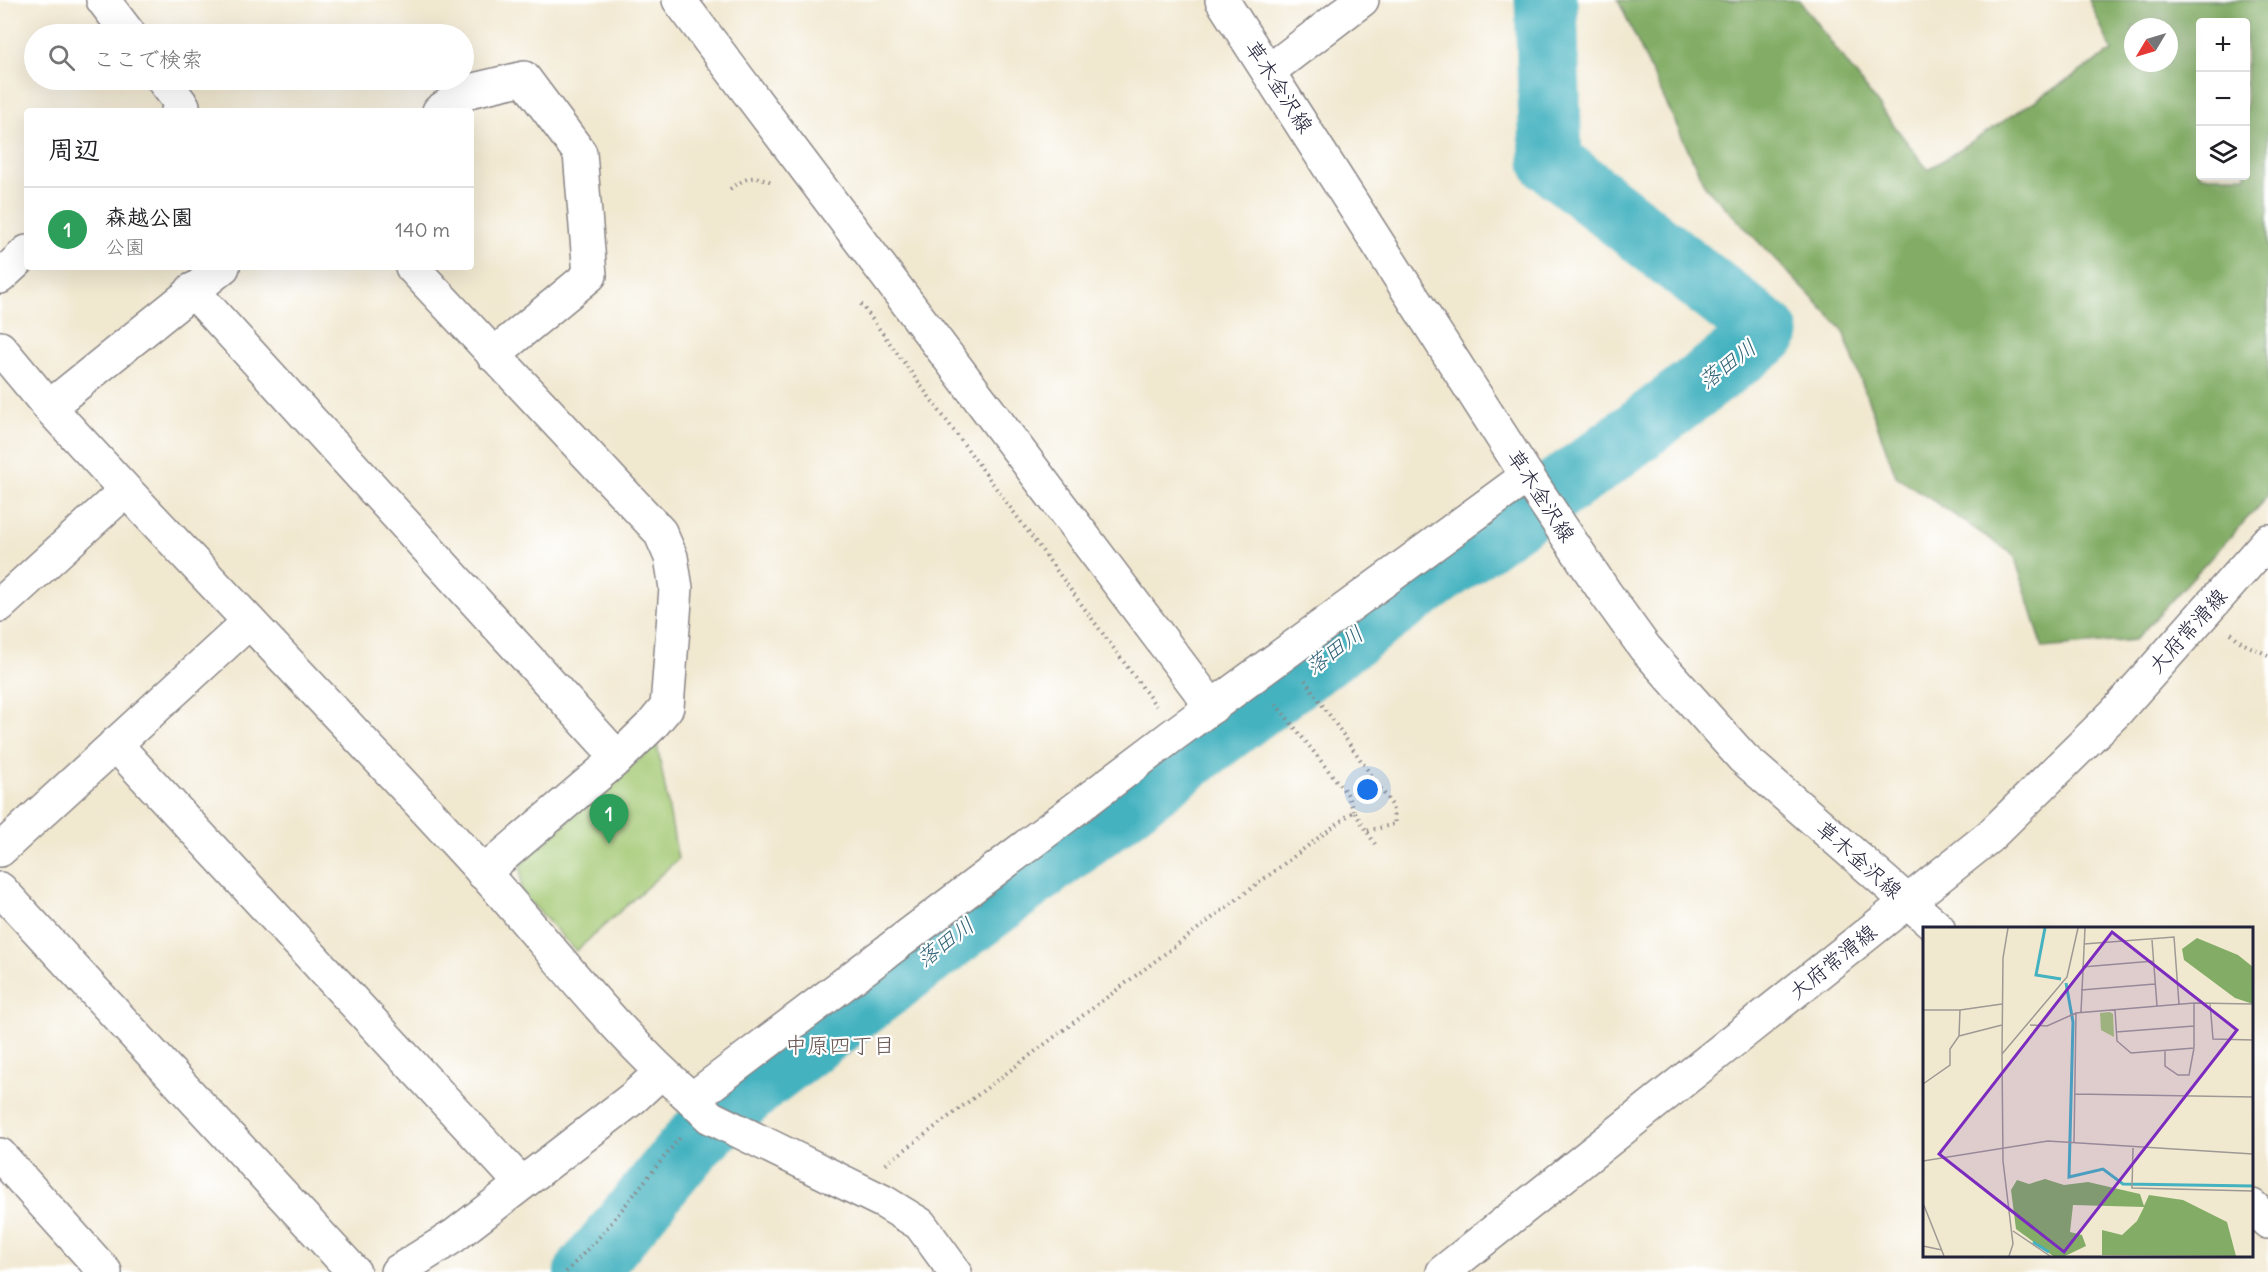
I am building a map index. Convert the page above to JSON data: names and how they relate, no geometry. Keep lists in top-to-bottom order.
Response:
{
  "streets": {
    "street": ["草木金沢線", "大府常滑線"]
  },
  "crossings": [
    ["草木金沢線", "大府常滑線"]
  ],
  "districts": ["中原四丁目"],
  "water": ["落田川"],
  "north": "bottom left",
  "page": {
    "map_buttons": ["+", "−"],
    "search": "ここで検索",
    "heading": "周辺",
    "list": [
      {
        "mark": "1",
        "name": "森越公園",
        "note": "公園",
        "value": "140 m"
      }
    ],
    "pins": "1"
  }
}
